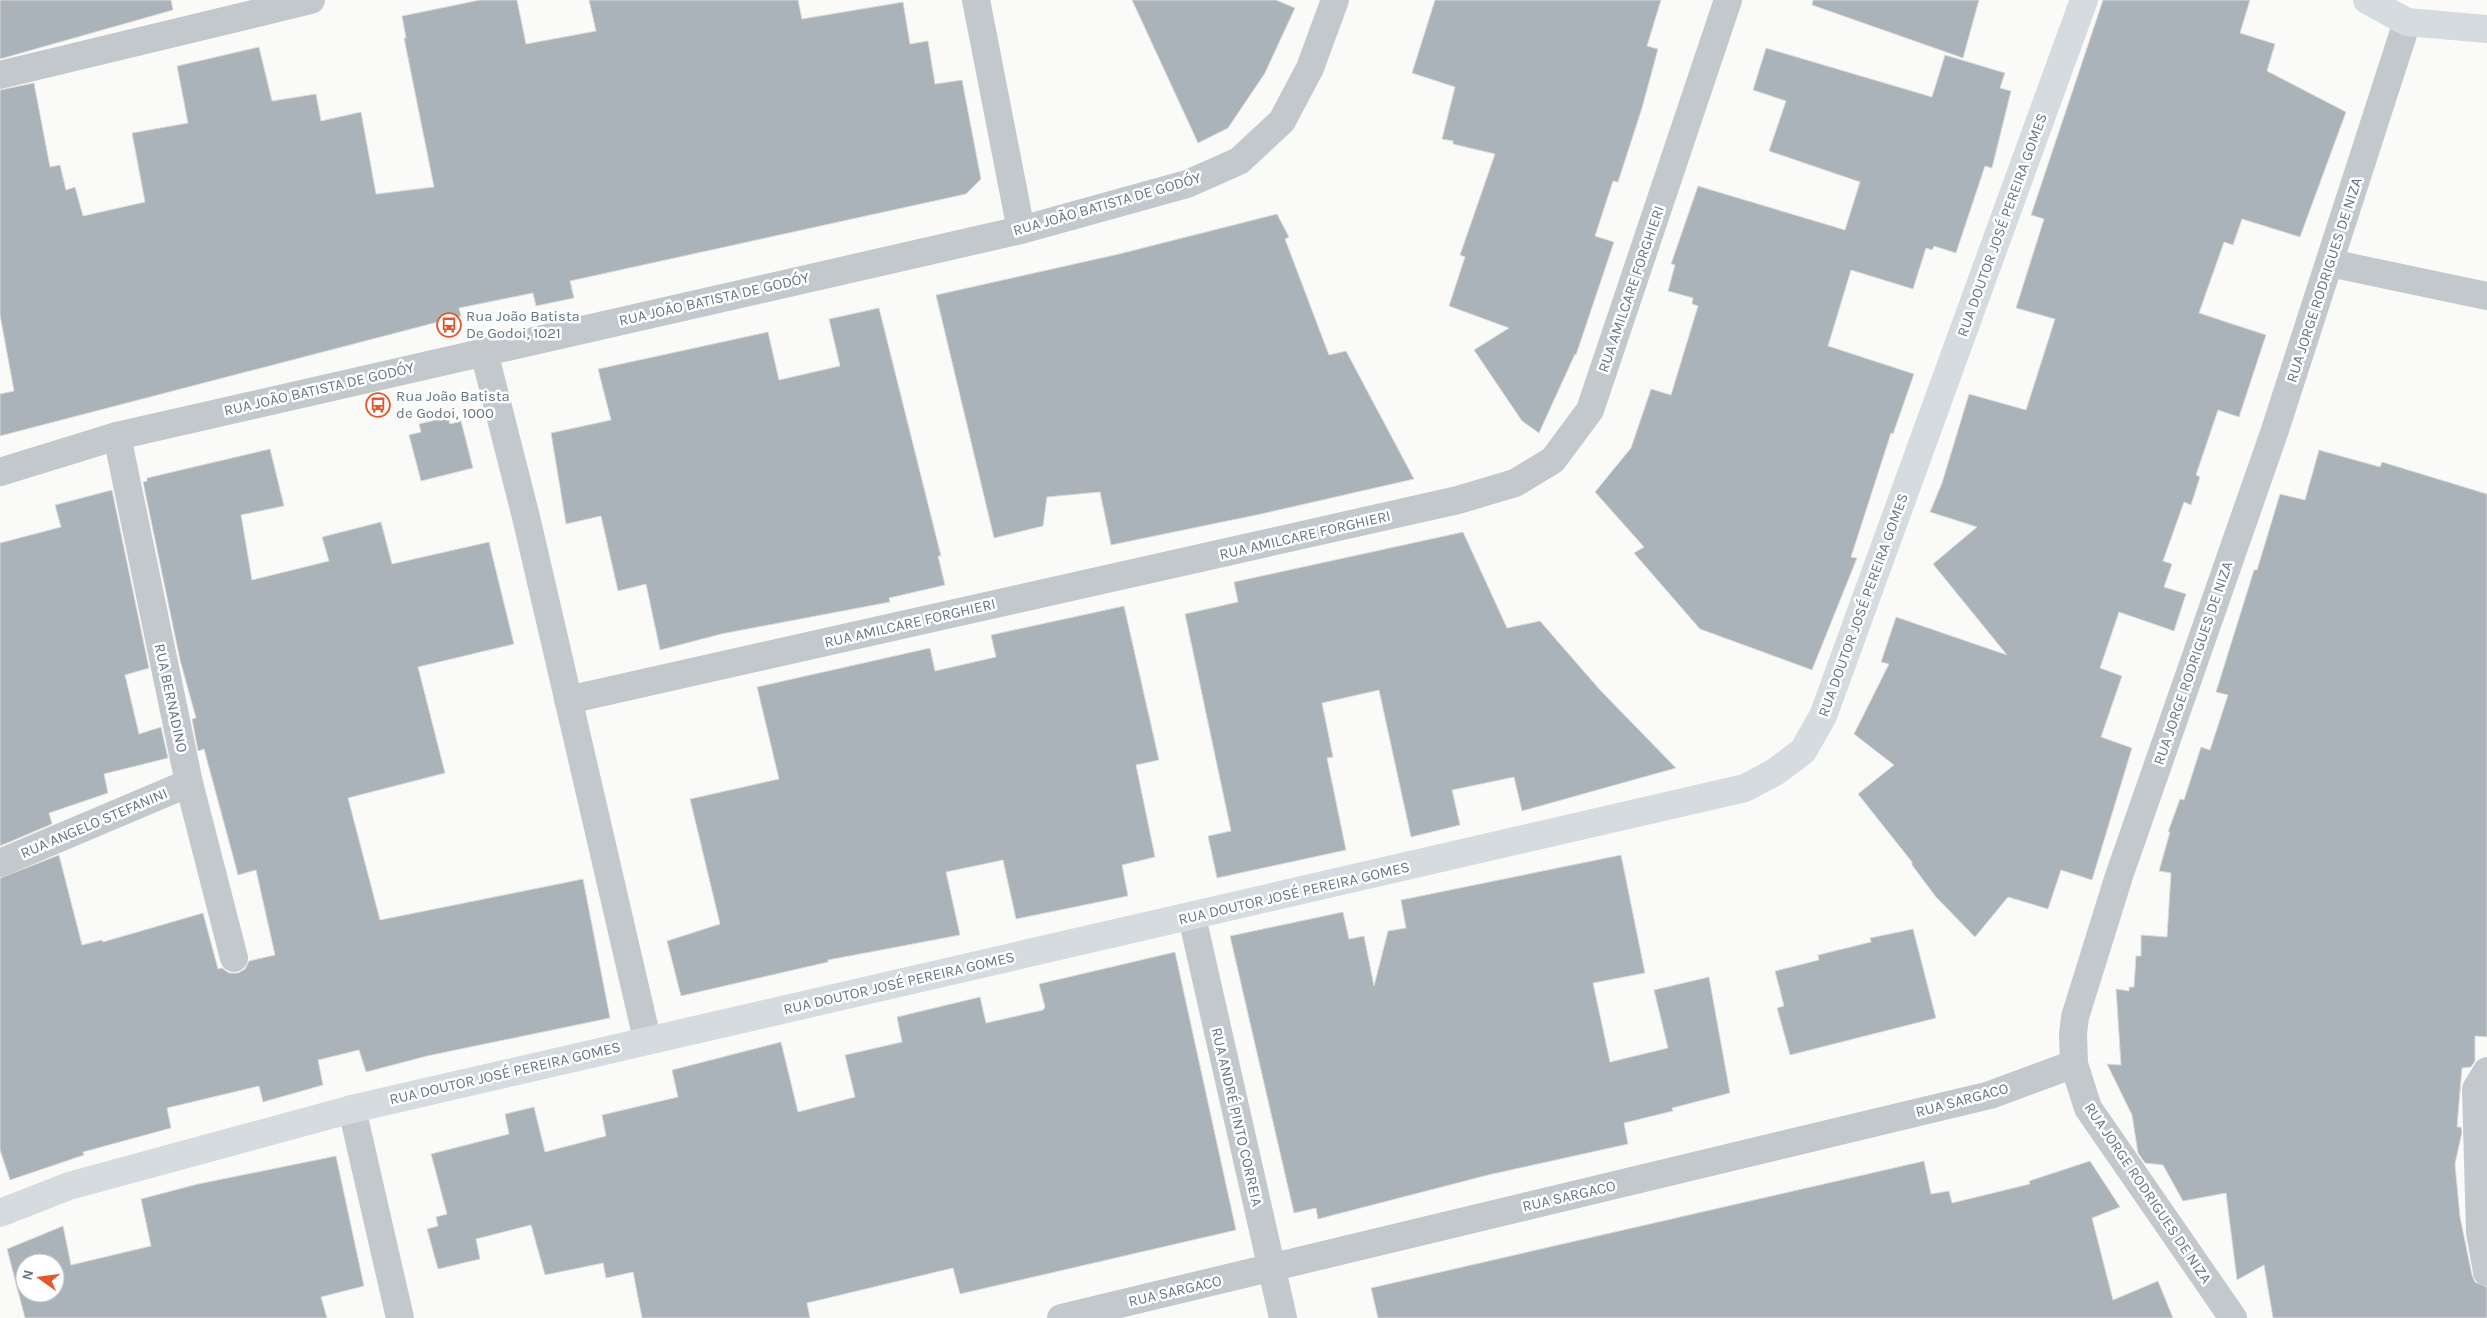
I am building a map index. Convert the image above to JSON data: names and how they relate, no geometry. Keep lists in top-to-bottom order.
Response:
{
  "streets": {
    "main road": ["RUA DOUTOR JOSÉ PEREIRA GOMES"],
    "street": [
      "RUA JOÃO BATISTA DE GODÓY",
      "RUA JORGE RODRIGUES DE NIZA",
      "RUA AMILCARE FORGHIERI",
      "RUA BERNADINO",
      "RUA ANGELO STEFANINI",
      "RUA SARGACO",
      "RUA ANDRÉ PINTO CORREIA"
    ]
  },
  "crossings": [
    ["RUA JOÃO BATISTA DE GODÓY", "RUA BERNADINO"],
    ["RUA DOUTOR JOSÉ PEREIRA GOMES", "RUA ANDRÉ PINTO CORREIA"],
    ["RUA JORGE RODRIGUES DE NIZA", "RUA SARGACO"],
    ["RUA BERNADINO", "RUA ANGELO STEFANINI"],
    ["RUA SARGACO", "RUA ANDRÉ PINTO CORREIA"]
  ],
  "places": {
    "bus stop": ["Rua João Batista De Godoi, 1021", "Rua João Batista de Godoi, 1000"]
  },
  "north": "left"
}
